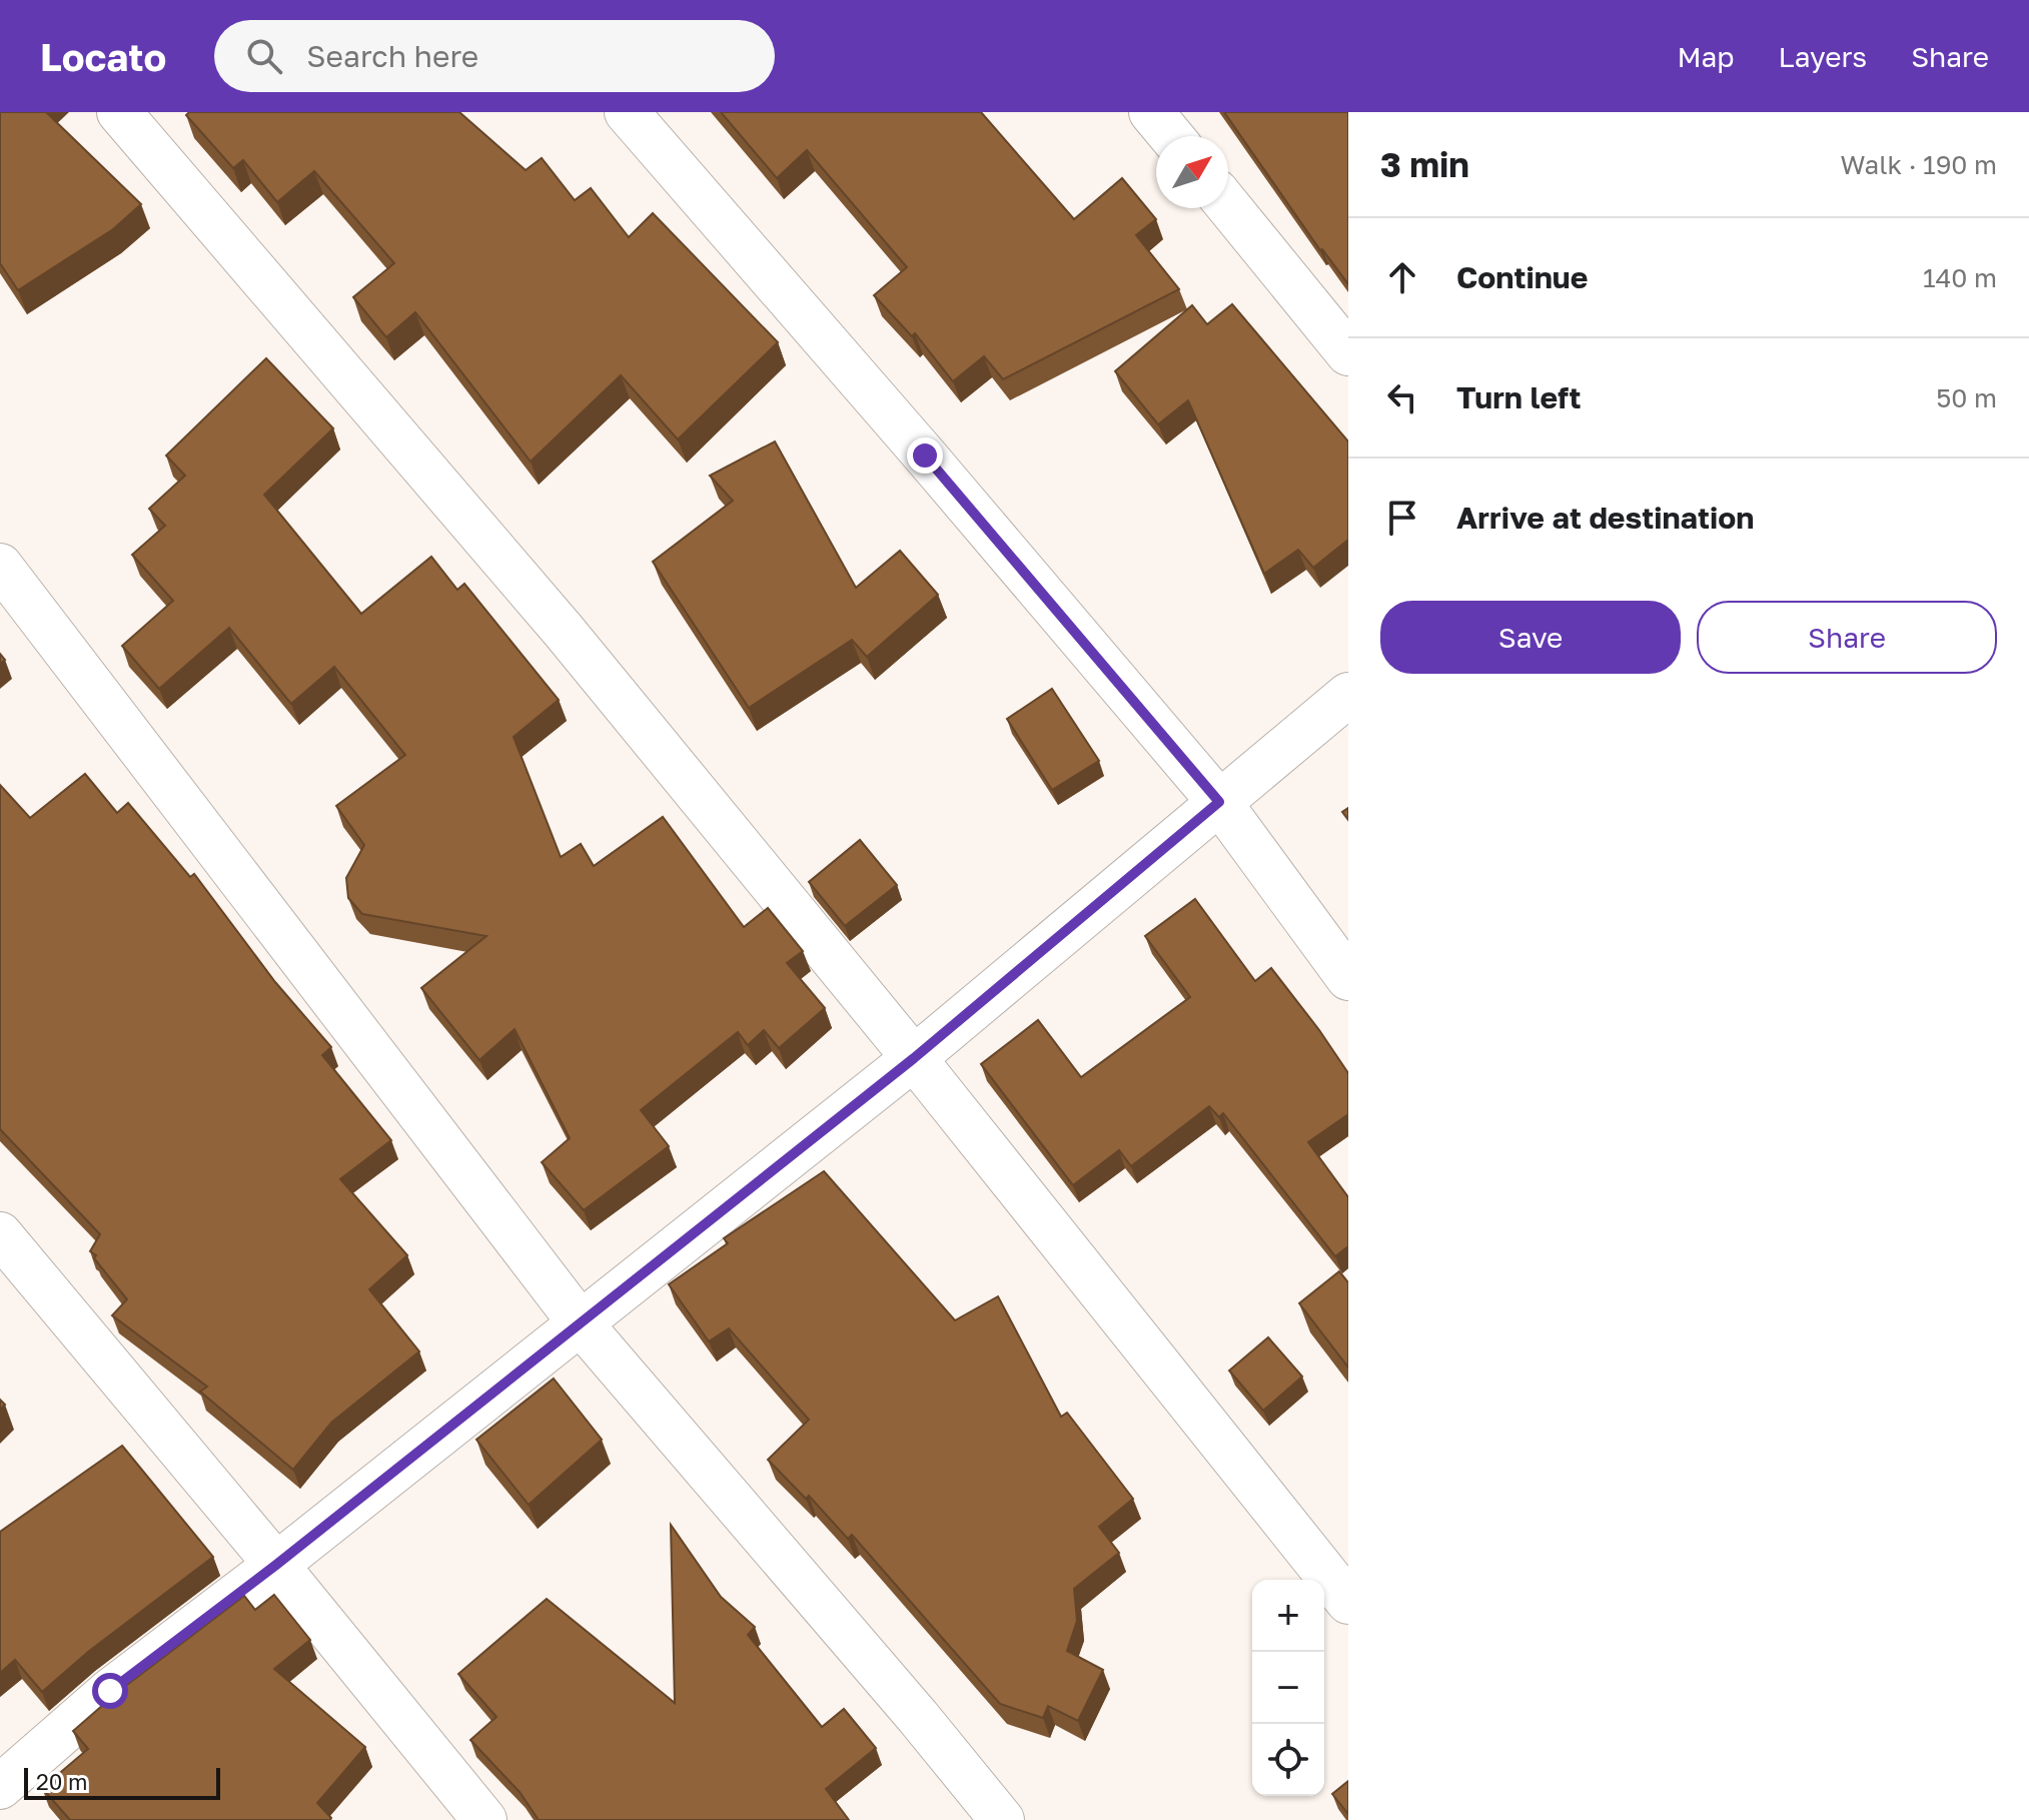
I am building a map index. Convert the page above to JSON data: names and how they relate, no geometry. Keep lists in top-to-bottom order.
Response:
{
  "scale_bar": "20 m",
  "north": "top right",
  "page": {
    "header": "Locato",
    "search": "Search here",
    "nav": ["Map", "Layers", "Share"],
    "heading": ["3 min", "Walk · 190 m"],
    "list": [
      ["Continue", "140 m"],
      ["Turn left", "50 m"],
      "Arrive at destination"
    ],
    "buttons": ["Save", "Share"],
    "map_buttons": ["+", "−"],
    "scale": "20 m"
  }
}
